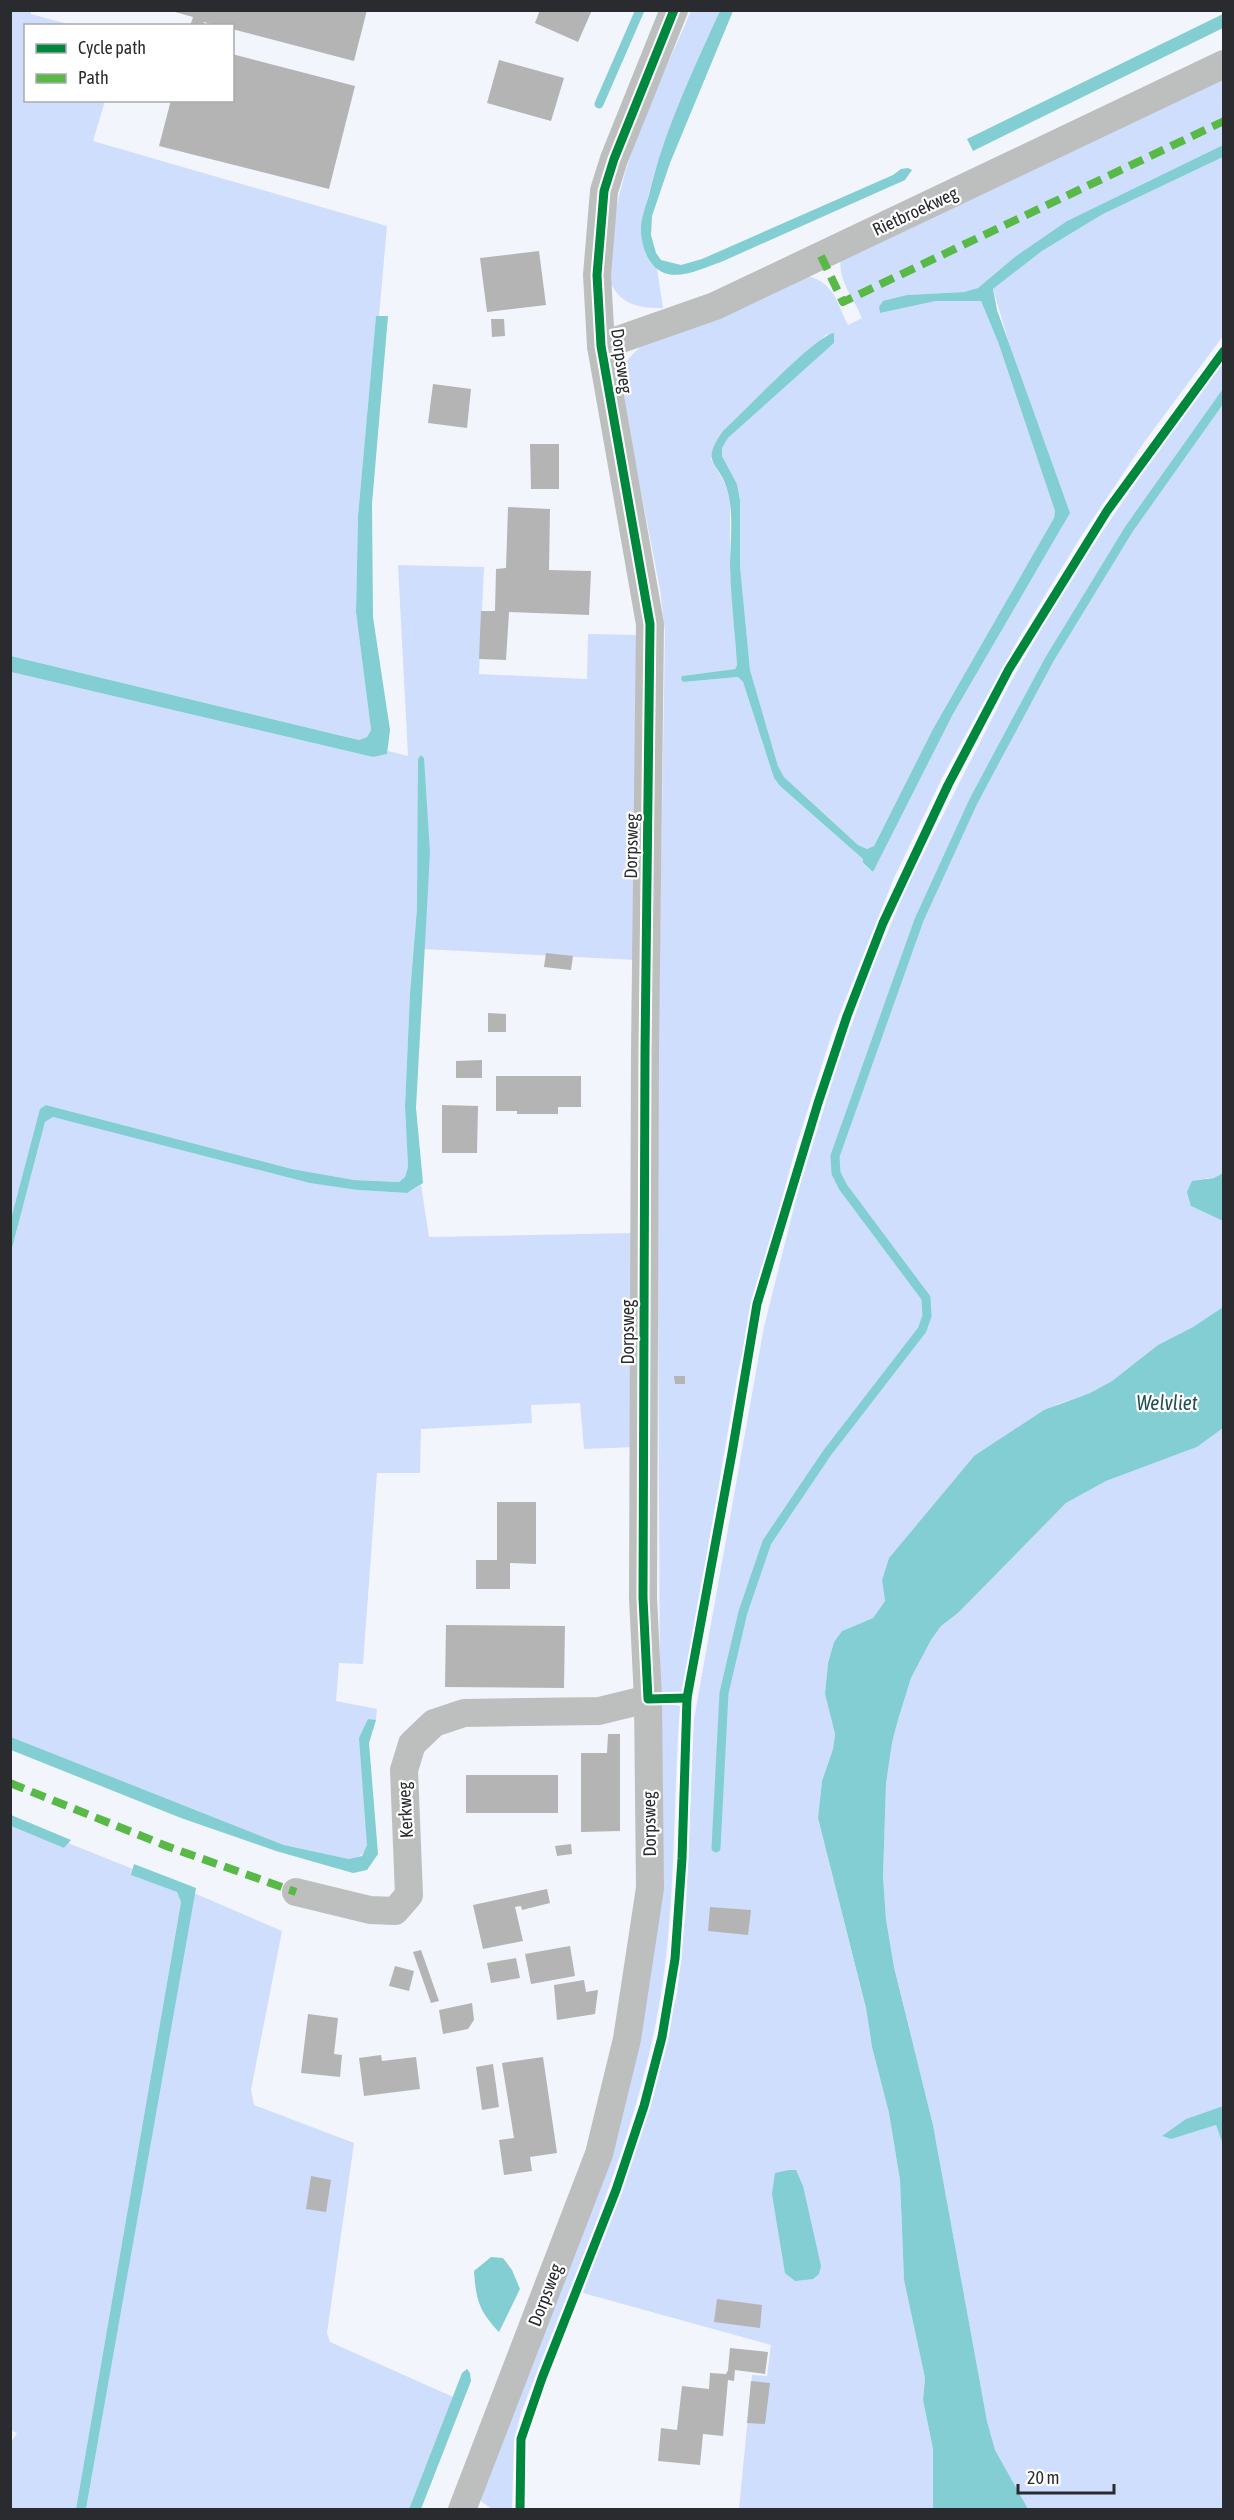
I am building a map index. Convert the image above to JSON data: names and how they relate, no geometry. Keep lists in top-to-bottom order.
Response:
{
  "streets": {
    "street": ["Rietbroekweg", "Dorpsweg", "Kerkweg"]
  },
  "crossings": [
    ["Rietbroekweg", "Dorpsweg"],
    ["Dorpsweg", "Kerkweg"]
  ],
  "water": ["Welvliet"],
  "legend": ["Cycle path", "Path"],
  "scale_bar": "20 m"
}
